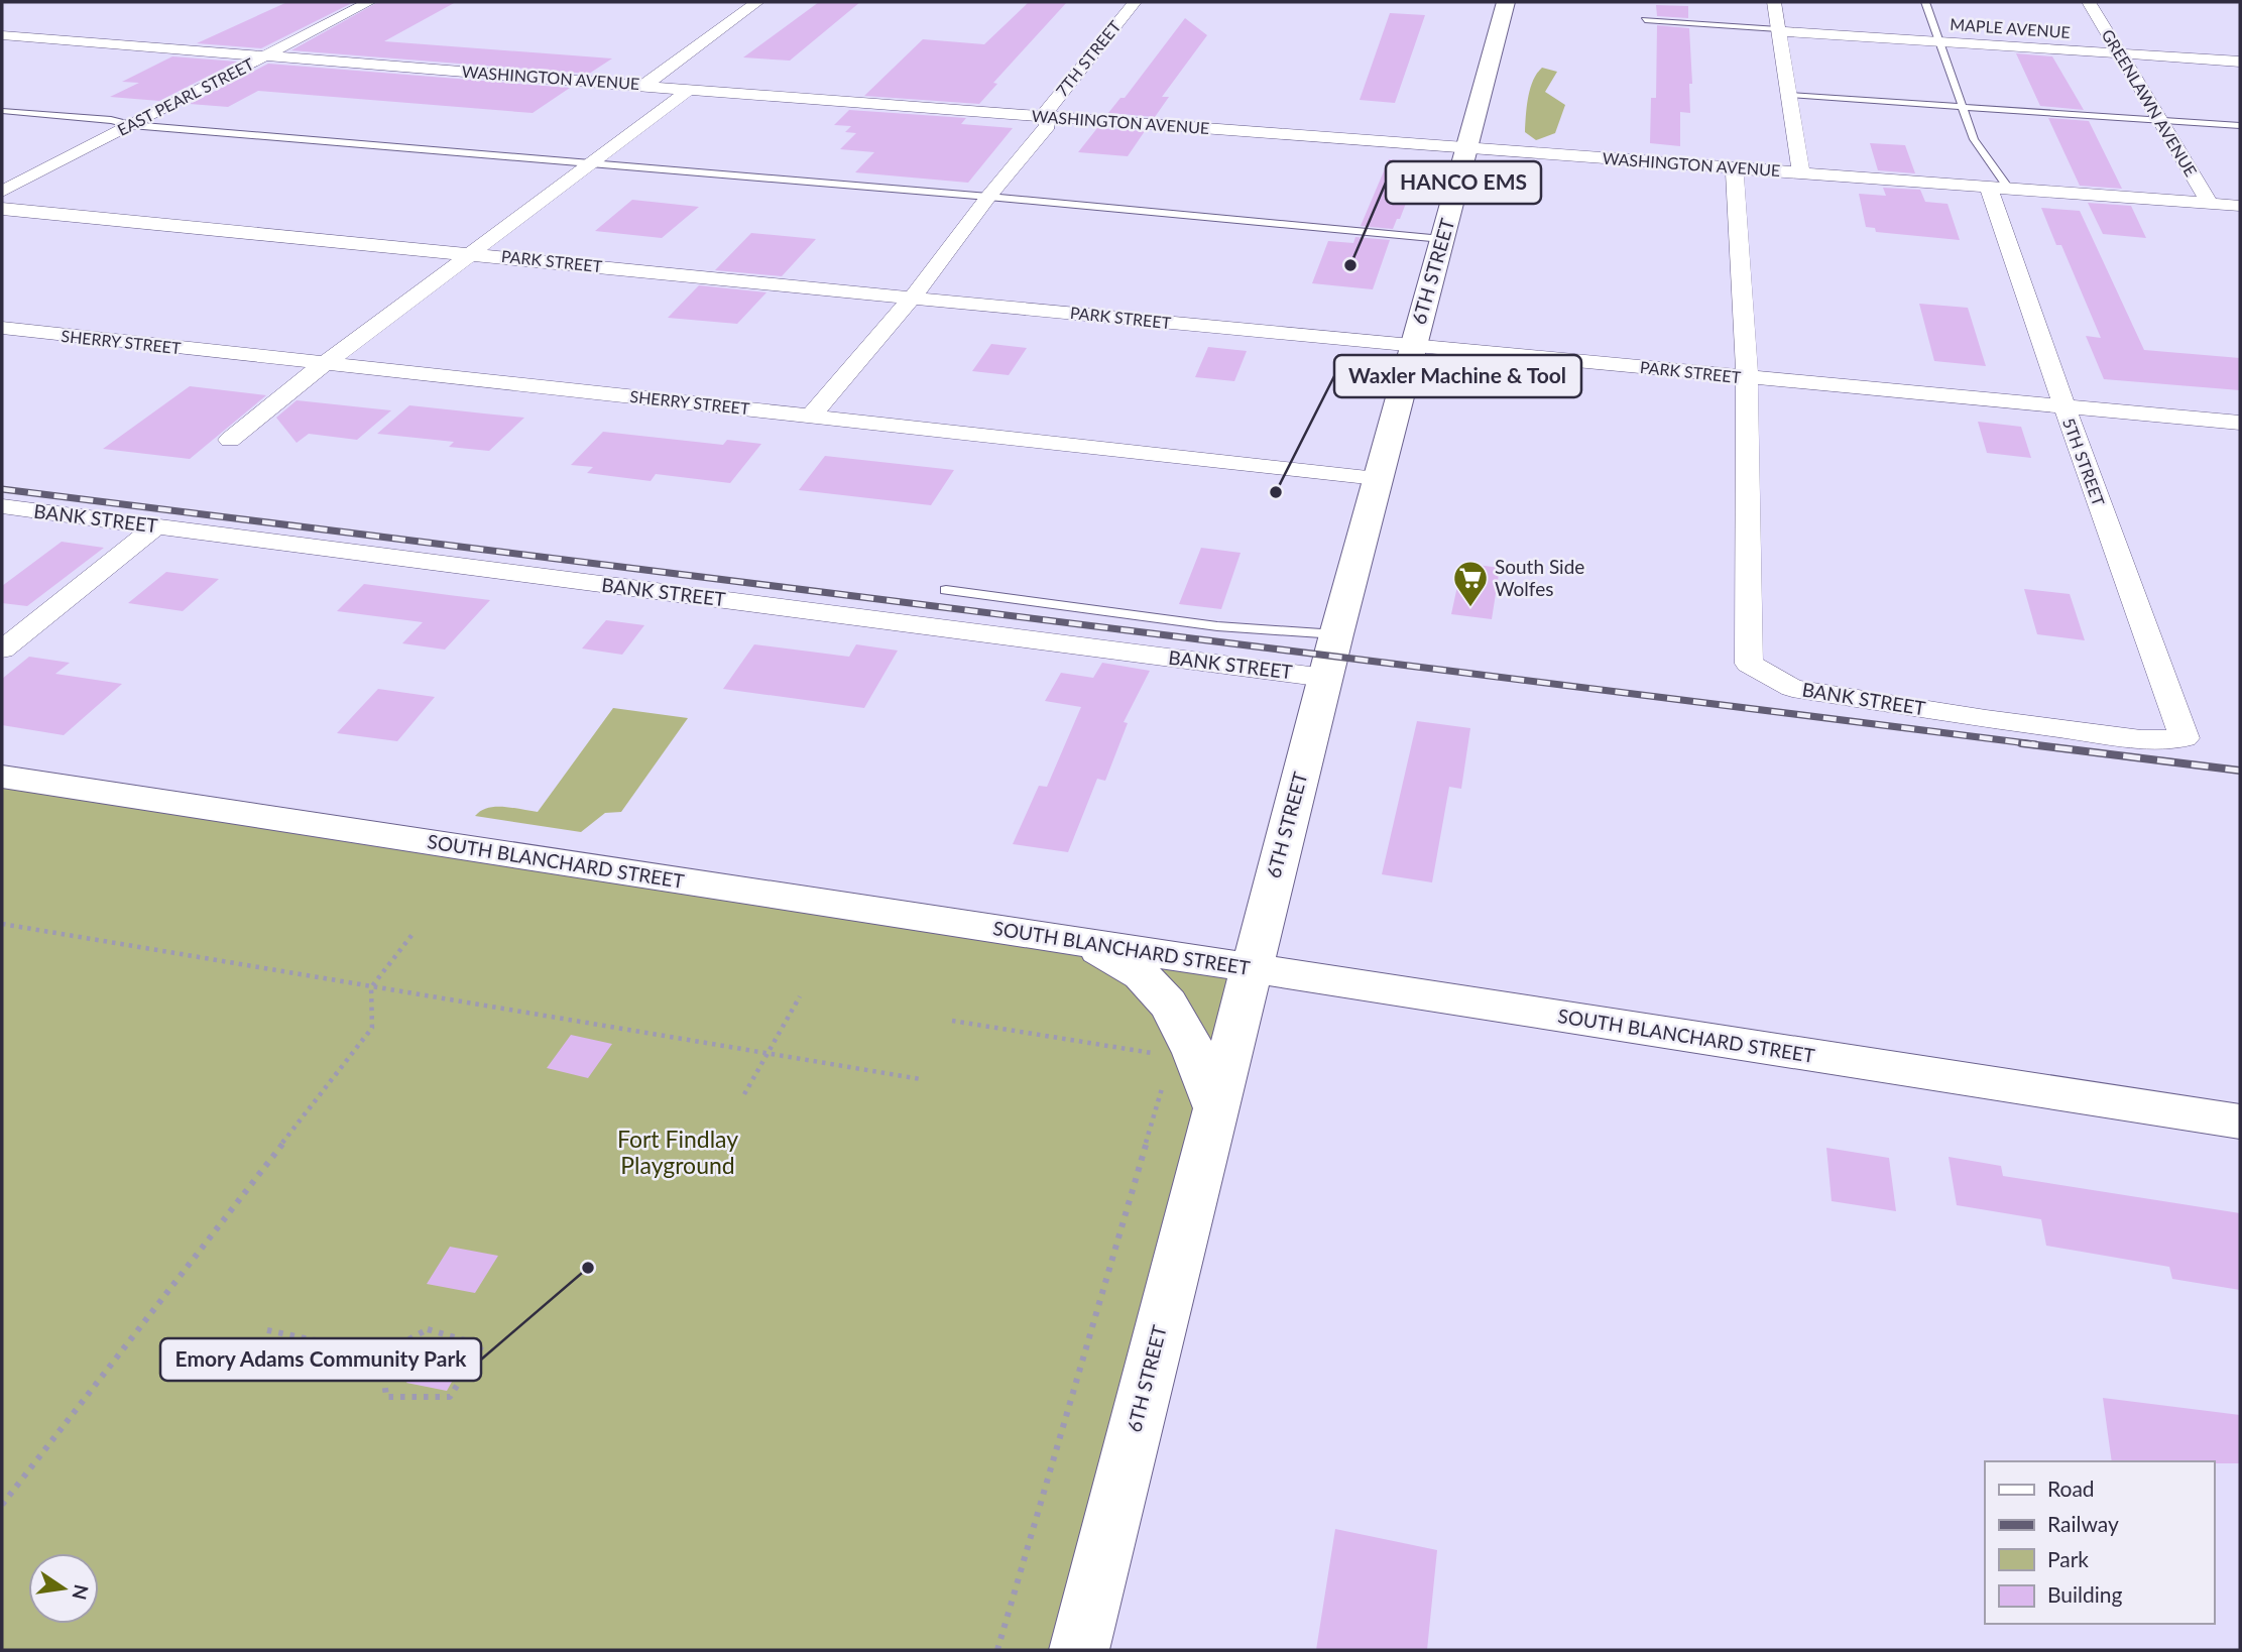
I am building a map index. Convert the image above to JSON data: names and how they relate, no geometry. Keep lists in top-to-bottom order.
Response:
{
  "streets": {
    "street": [
      "MAPLE AVENUE",
      "7TH STREET",
      "WASHINGTON AVENUE",
      "EAST PEARL STREET",
      "GREENLAWN AVENUE",
      "PARK STREET",
      "6TH STREET",
      "SHERRY STREET",
      "5TH STREET",
      "BANK STREET",
      "SOUTH BLANCHARD STREET"
    ]
  },
  "crossings": [
    ["MAPLE AVENUE", "GREENLAWN AVENUE"],
    ["7TH STREET", "WASHINGTON AVENUE"],
    ["WASHINGTON AVENUE", "EAST PEARL STREET"],
    ["WASHINGTON AVENUE", "GREENLAWN AVENUE"],
    ["WASHINGTON AVENUE", "6TH STREET"],
    ["WASHINGTON AVENUE", "5TH STREET"],
    ["PARK STREET", "6TH STREET"],
    ["PARK STREET", "5TH STREET"],
    ["PARK STREET", "BANK STREET"],
    ["6TH STREET", "SHERRY STREET"],
    ["6TH STREET", "BANK STREET"],
    ["6TH STREET", "SOUTH BLANCHARD STREET"],
    ["5TH STREET", "BANK STREET"]
  ],
  "parks": ["Fort Findlay Playground"],
  "places": {
    "other": ["HANCO EMS", "Waxler Machine & Tool", "Emory Adams Community Park"],
    "supermarket": ["South Side Wolfes"]
  },
  "legend": [
    "Road",
    "Railway",
    "Park",
    "Building"
  ],
  "north": "right"
}
